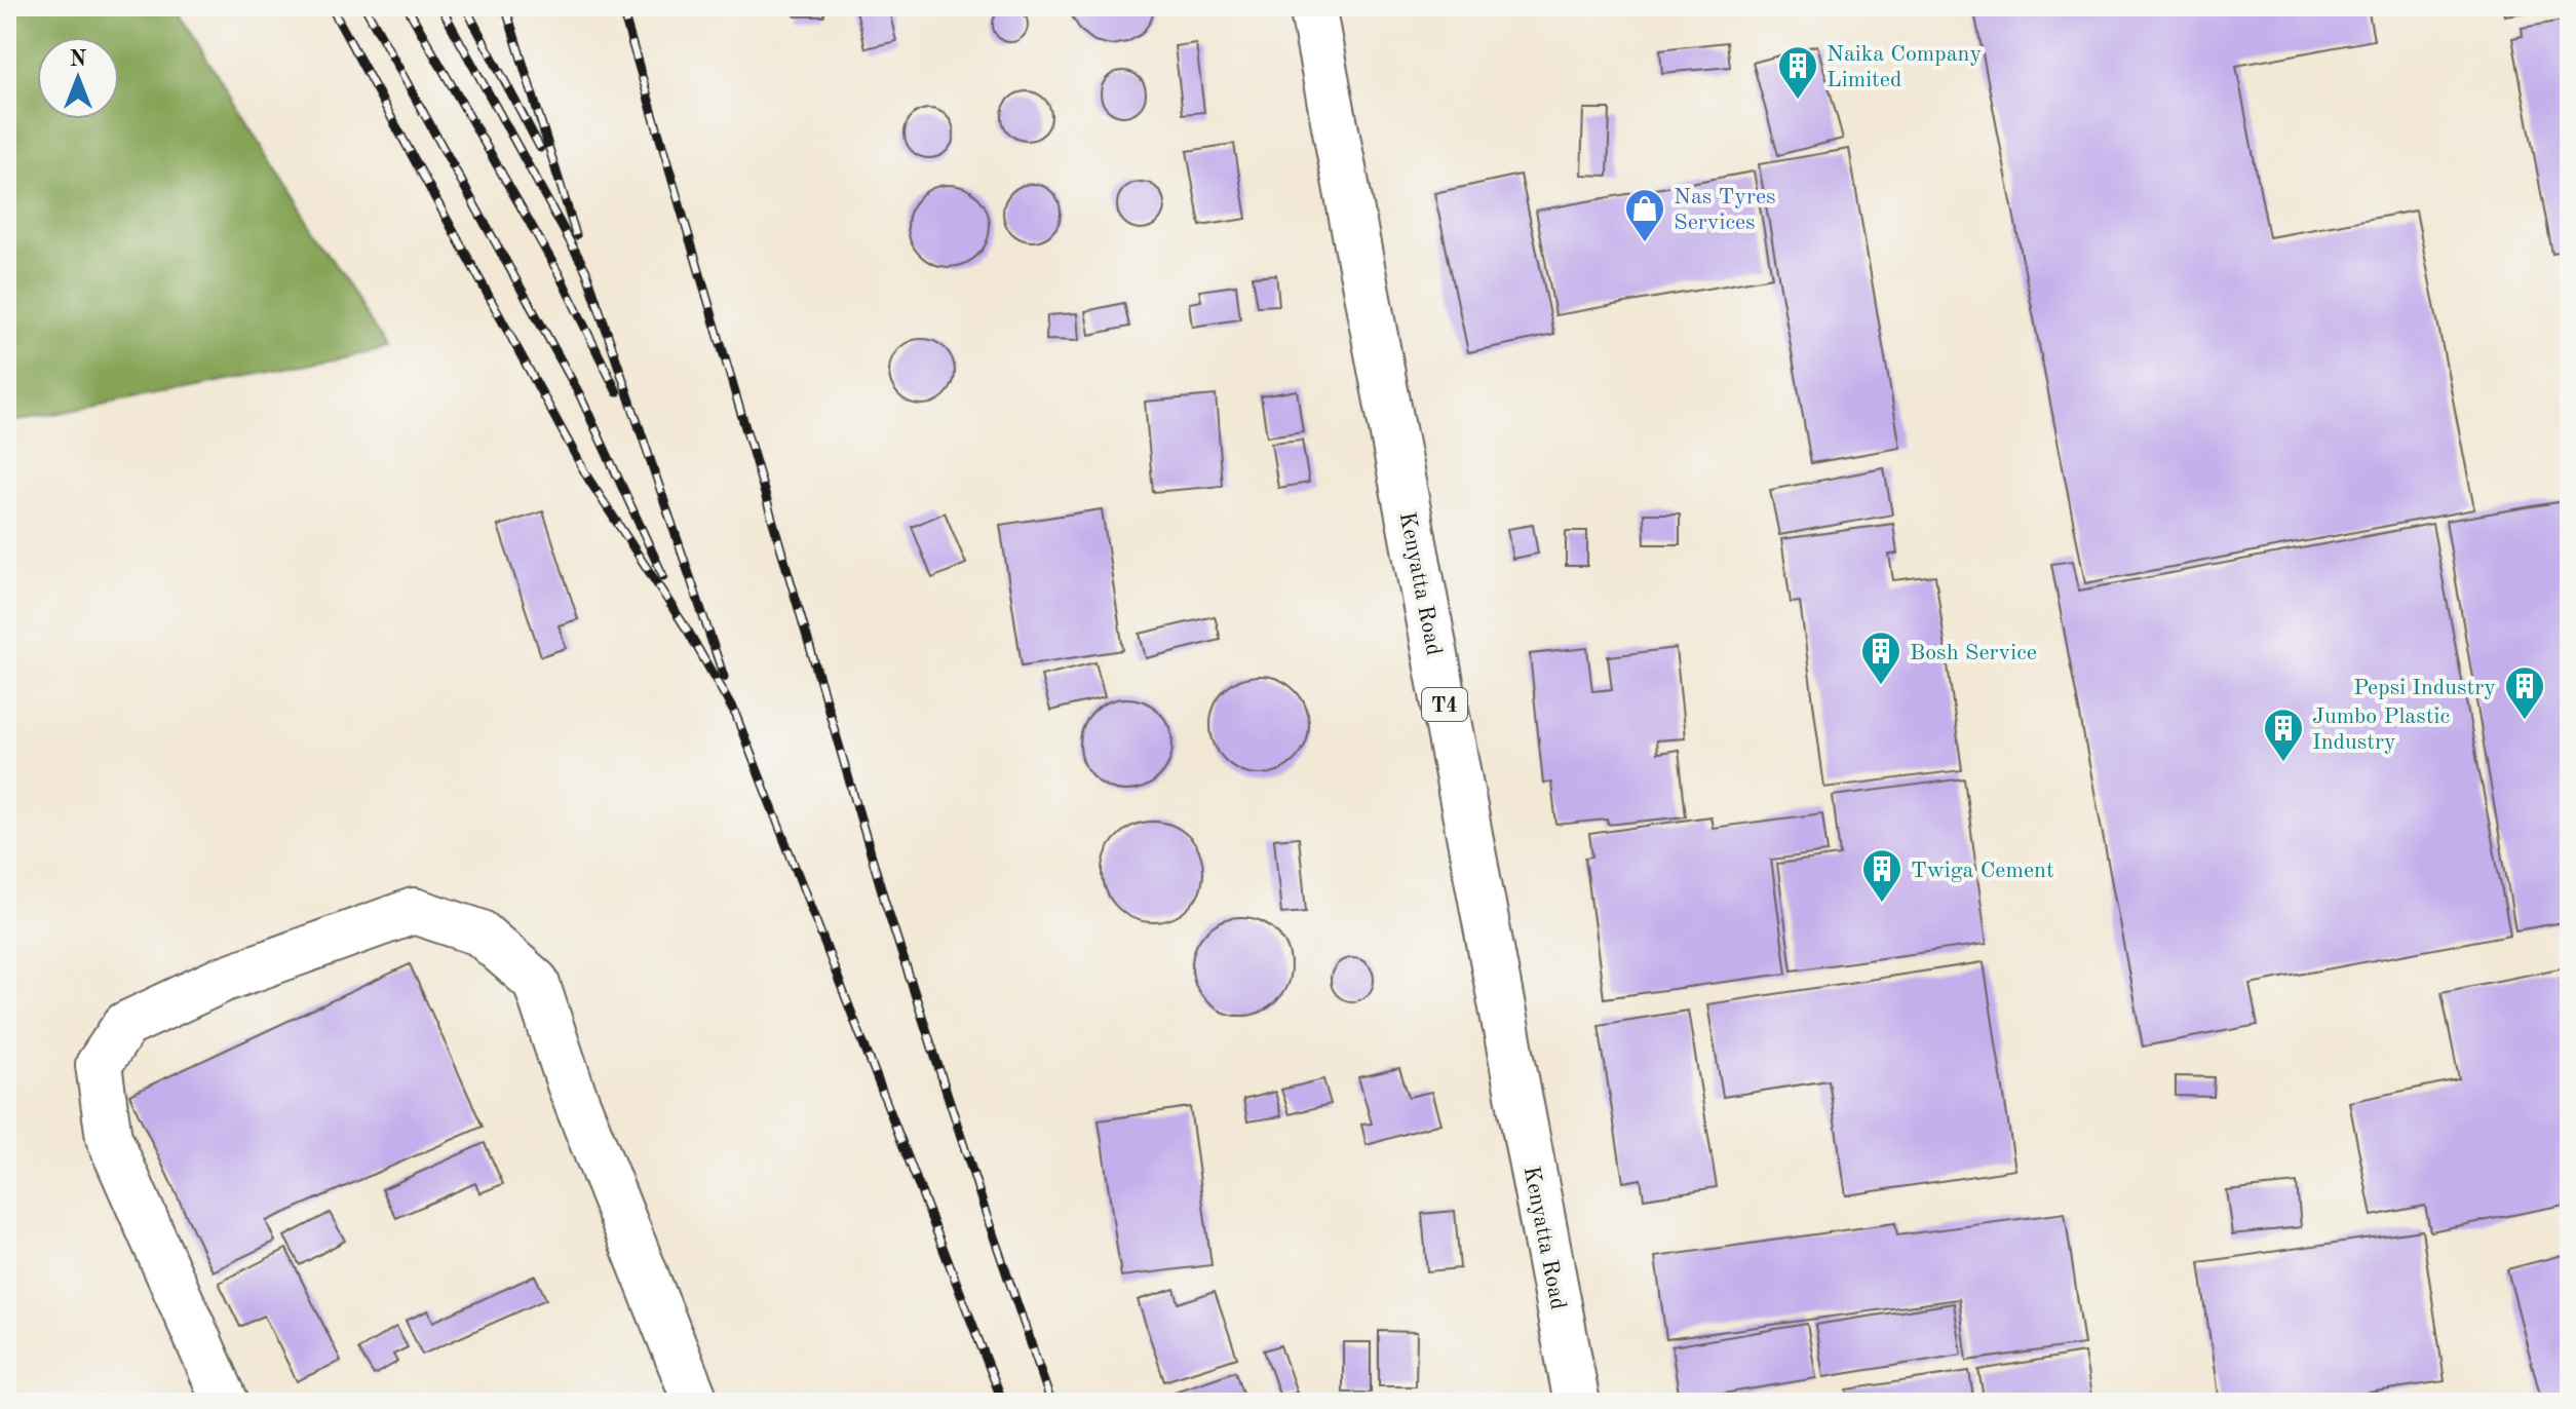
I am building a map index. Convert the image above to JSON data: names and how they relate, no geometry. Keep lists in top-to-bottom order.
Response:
{
  "streets": {
    "main road": ["Kenyatta Road", "T4"]
  },
  "places": {
    "building": [
      "Naika Company Limited",
      "Bosh Service",
      "Pepsi Industry",
      "Jumbo Plastic Industry",
      "Twiga Cement"
    ],
    "shop": ["Nas Tyres Services"]
  },
  "north": "top"
}
